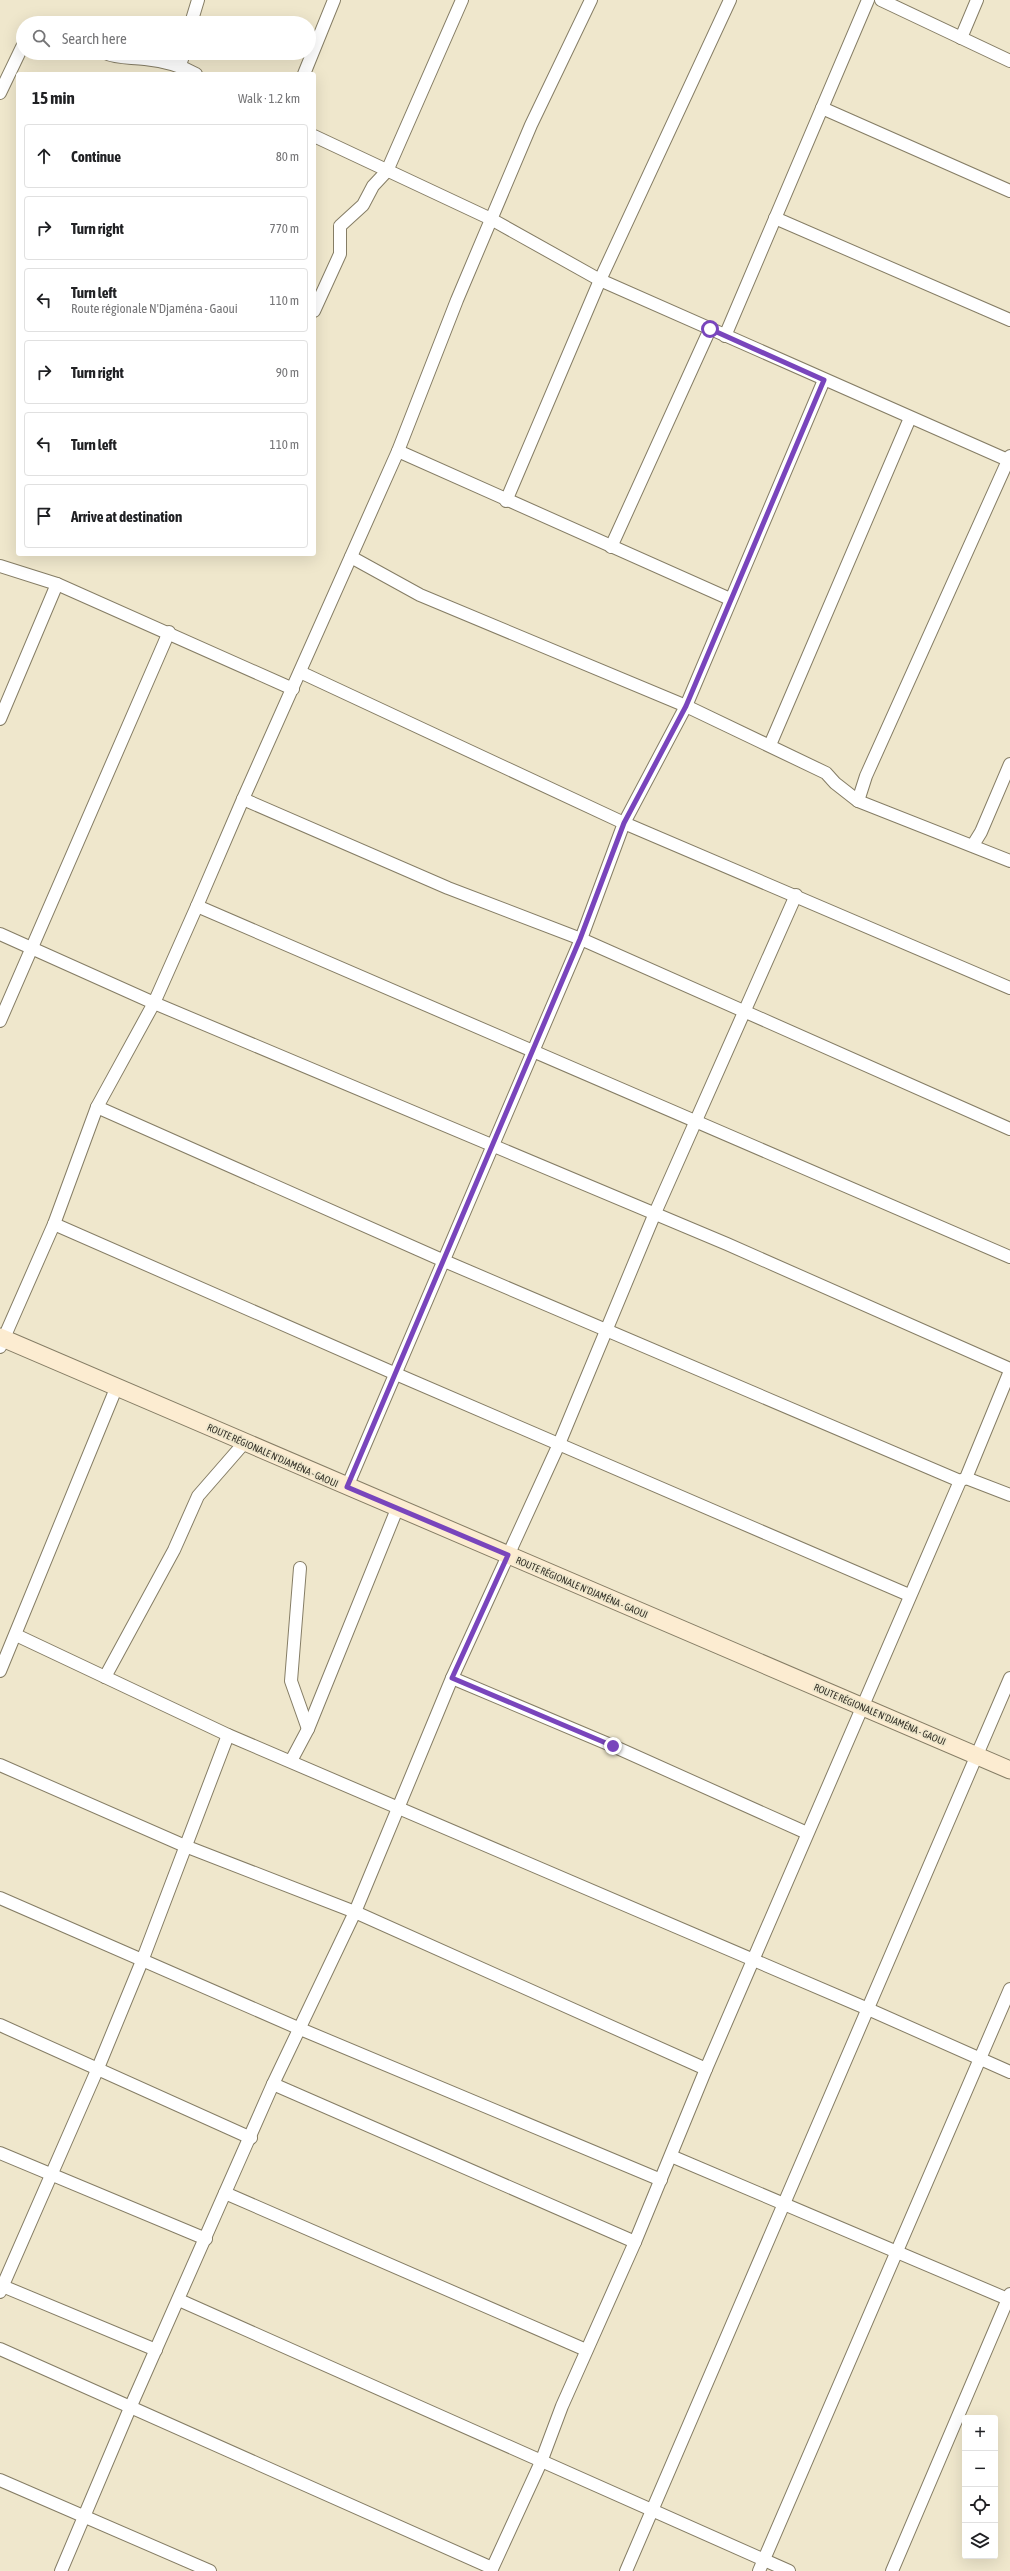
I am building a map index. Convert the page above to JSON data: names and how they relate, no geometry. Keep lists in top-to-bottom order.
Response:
{
  "streets": {
    "street": ["ROUTE RÉGIONALE N'DJAMÉNA - GAOUI"]
  },
  "page": {
    "search": "Search here",
    "heading": ["15 min", "Walk · 1.2 km"],
    "list": [
      ["Continue", "80 m"],
      ["Turn right", "770 m"],
      ["Turn left", "Route régionale N'Djaména - Gaoui", "110 m"],
      ["Turn right", "90 m"],
      ["Turn left", "110 m"],
      "Arrive at destination"
    ],
    "map_buttons": ["+", "−"]
  }
}
